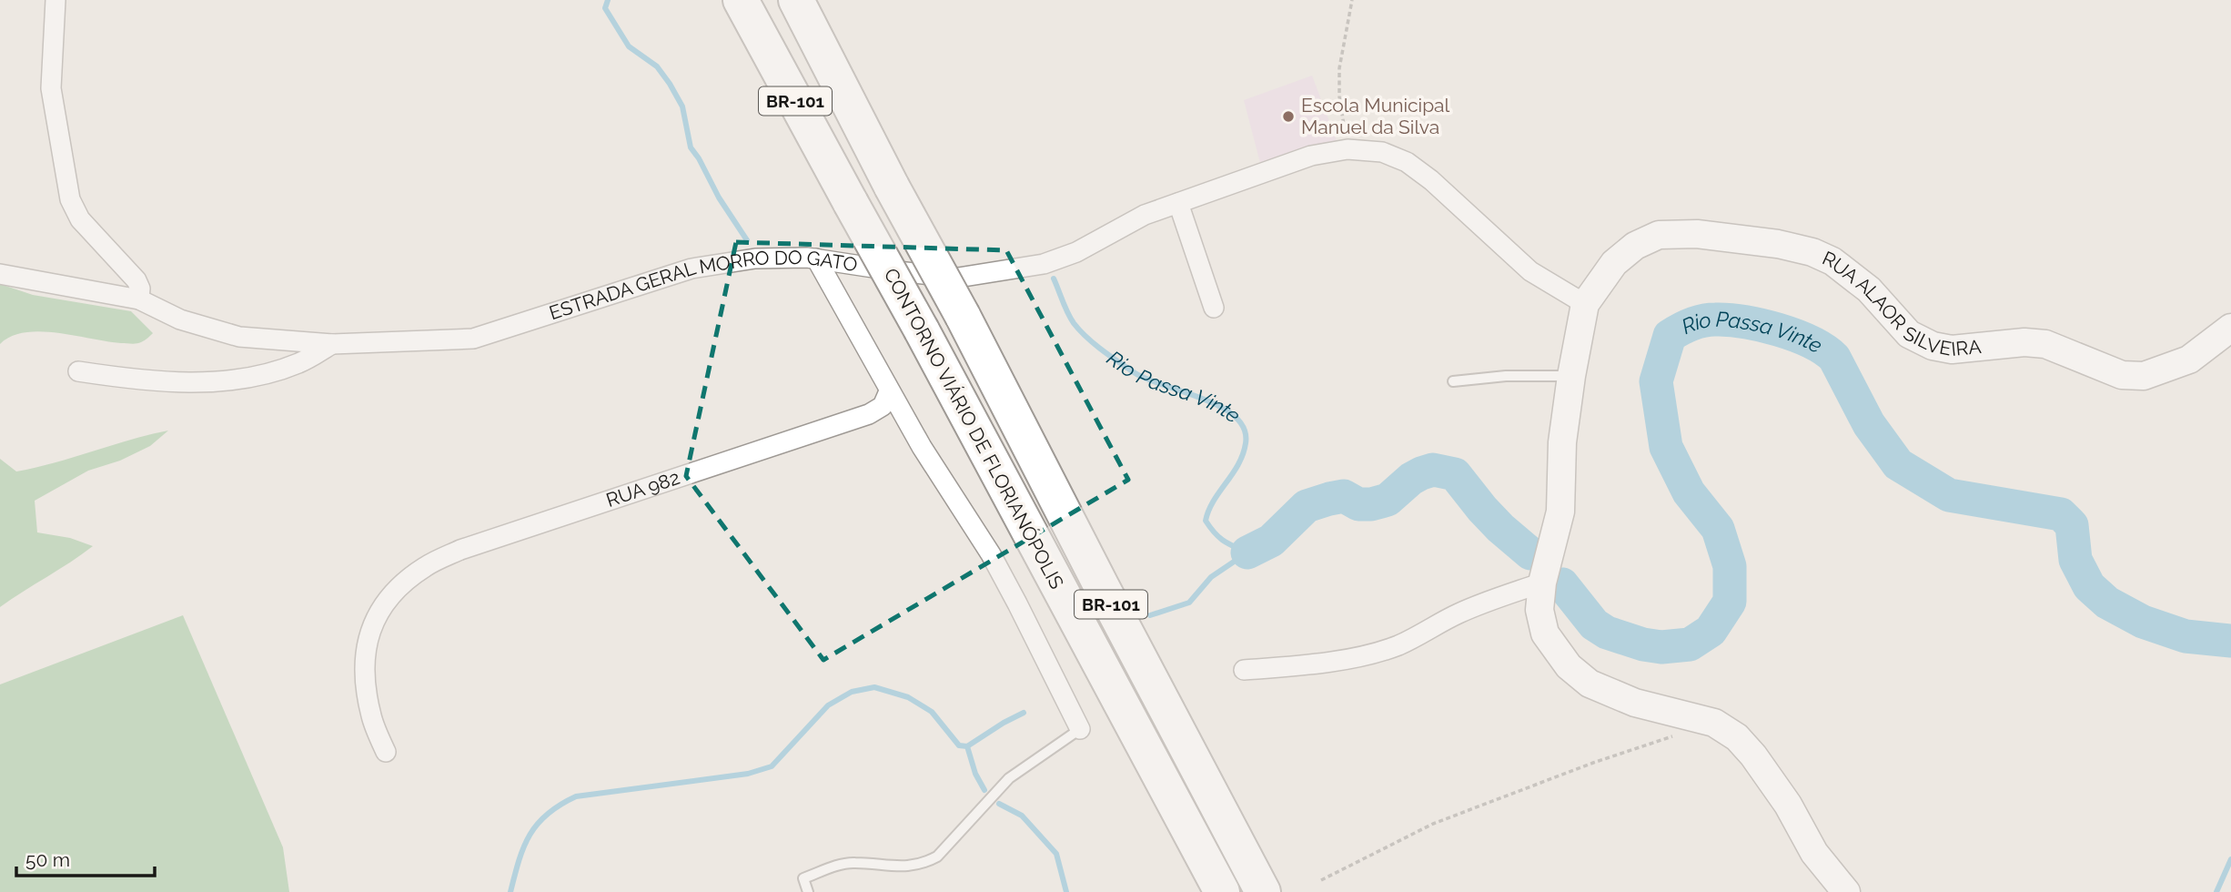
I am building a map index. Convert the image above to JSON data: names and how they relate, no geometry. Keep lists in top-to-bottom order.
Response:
{
  "streets": {
    "highway": ["BR-101", "CONTORNO VIÁRIO DE FLORIANÓPOLIS"],
    "street": ["ESTRADA GERAL MORRO DO GATO", "RUA ALAOR SILVEIRA", "RUA 982"]
  },
  "crossings": [
    ["ESTRADA GERAL MORRO DO GATO", "RUA ALAOR SILVEIRA"]
  ],
  "water": ["Rio Passa Vinte"],
  "places": ["Escola Municipal Manuel da Silva"],
  "scale_bar": "50 m"
}
